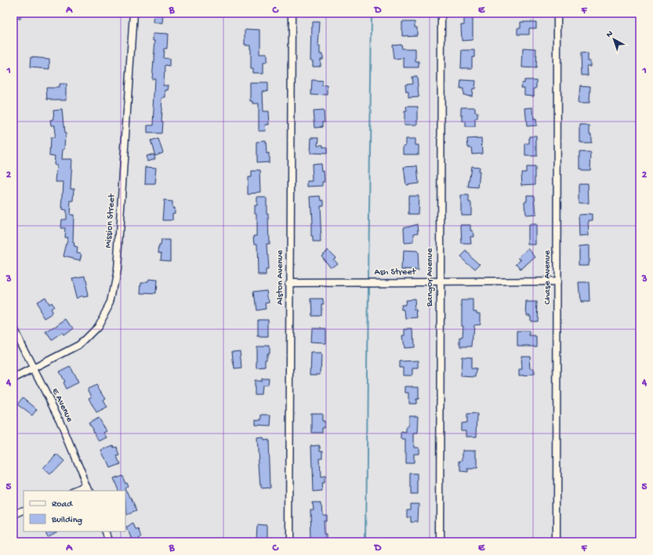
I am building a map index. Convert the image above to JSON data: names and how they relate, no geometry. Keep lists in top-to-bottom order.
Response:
{
  "streets": {
    "street": [
      "Mission Street",
      "Ash Street",
      "Alston Avenue",
      "Bangor Avenue",
      "Chase Avenue",
      "E Avenue"
    ]
  },
  "crossings": [
    ["Mission Street", "E Avenue"],
    ["Ash Street", "Alston Avenue"],
    ["Ash Street", "Bangor Avenue"],
    ["Ash Street", "Chase Avenue"]
  ],
  "legend": ["Road", "Building"],
  "north": "top left",
  "grid": {
    "columns": [
      "A",
      "B",
      "C",
      "D",
      "E",
      "F"
    ],
    "rows": [
      "1",
      "2",
      "3",
      "4",
      "5"
    ]
  }
}
